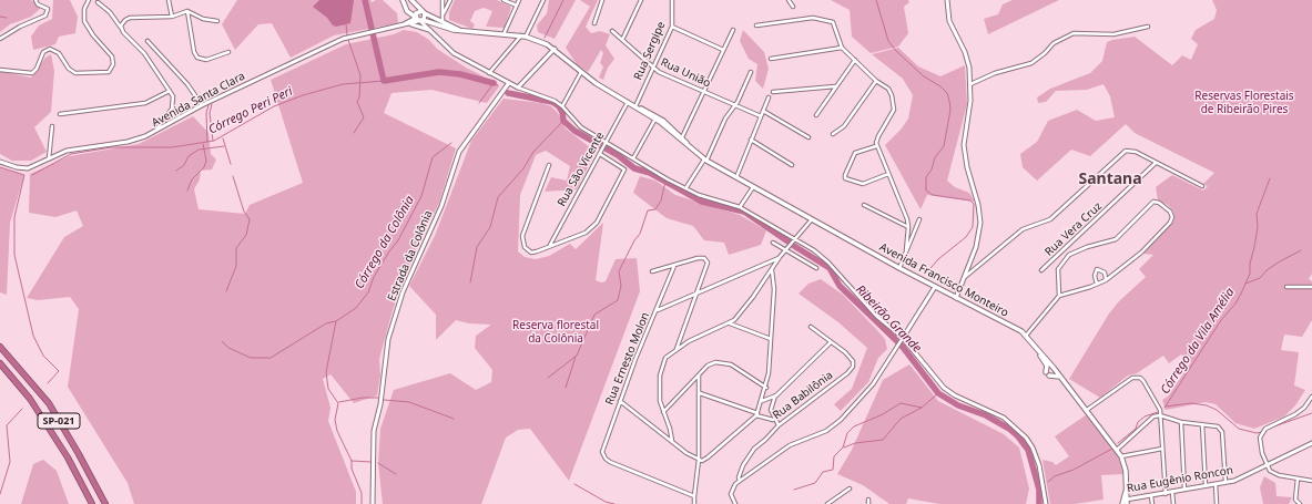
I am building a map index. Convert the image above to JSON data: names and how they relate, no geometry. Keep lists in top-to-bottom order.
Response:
{
  "streets": {
    "highway": ["SP-021"],
    "main road": ["Avenida Francisco Monteiro"],
    "street": [
      "Rua Sergipe",
      "Rua União",
      "Avenida Santa Clara",
      "Rua São Vicente",
      "Rua Vera Cruz",
      "Estrada da Colônia",
      "Rua Ernesto Molon",
      "Rua Babilônia",
      "Rua Eugênio Roncon"
    ]
  },
  "crossings": [
    ["Rua Sergipe", "Rua União"],
    ["Rua Sergipe", "Avenida Francisco Monteiro"],
    ["Avenida Santa Clara", "Avenida Francisco Monteiro"],
    ["Rua São Vicente", "Avenida Francisco Monteiro"],
    ["Avenida Francisco Monteiro", "Rua Eugênio Roncon"]
  ],
  "districts": ["Santana"],
  "water": [
    "Córrego Peri Peri",
    "Córrego da Colônia",
    "Ribeirão Grande",
    "Córrego da Vila Amélia"
  ],
  "parks": ["Reservas Florestais de Ribeirão Pires", "Reserva florestal da Colônia"]
}
